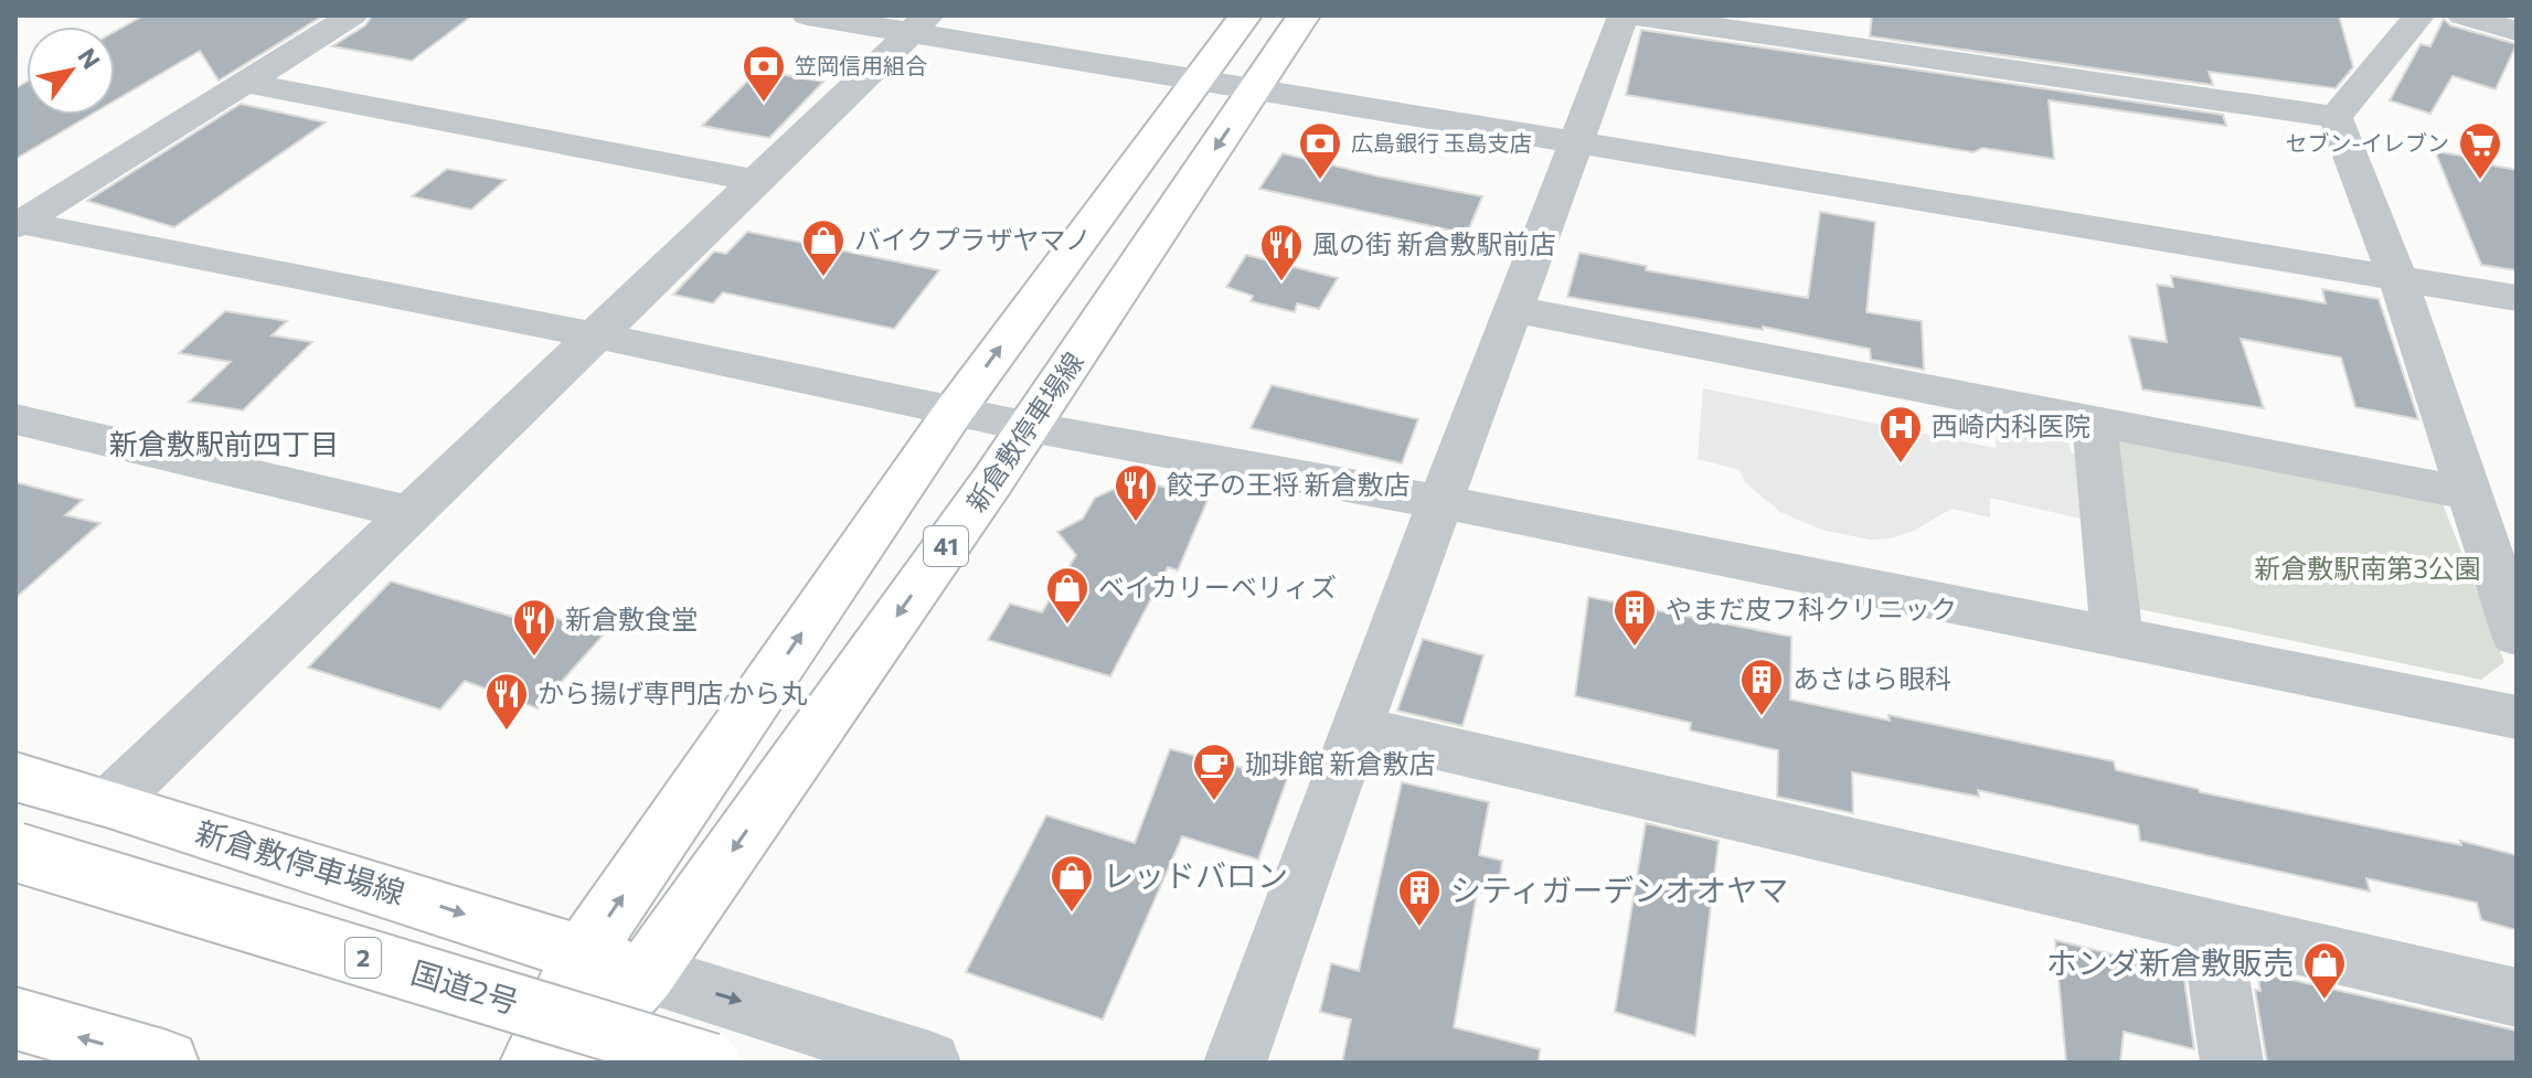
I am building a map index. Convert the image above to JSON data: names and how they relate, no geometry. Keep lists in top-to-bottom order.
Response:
{
  "streets": {
    "main road": [
      "新倉敷停車場線",
      "41",
      "2",
      "国道2号"
    ]
  },
  "districts": ["新倉敷駅前四丁目"],
  "parks": ["新倉敷駅南第3公園"],
  "places": {
    "bank": ["笠岡信用組合", "広島銀行 玉島支店"],
    "supermarket": ["セブン-イレブン"],
    "shop": [
      "バイクプラザヤマノ",
      "ベイカリーベリィズ",
      "レッドバロン",
      "ホンダ新倉敷販売"
    ],
    "restaurant": [
      "風の街 新倉敷駅前店",
      "餃子の王将 新倉敷店",
      "新倉敷食堂",
      "から揚げ専門店 から丸"
    ],
    "hospital": ["西崎内科医院"],
    "building": ["やまだ皮フ科クリニック", "あさはら眼科", "シティガーデンオオヤマ"],
    "cafe": ["珈琲館 新倉敷店"]
  },
  "north": "top right"
}
